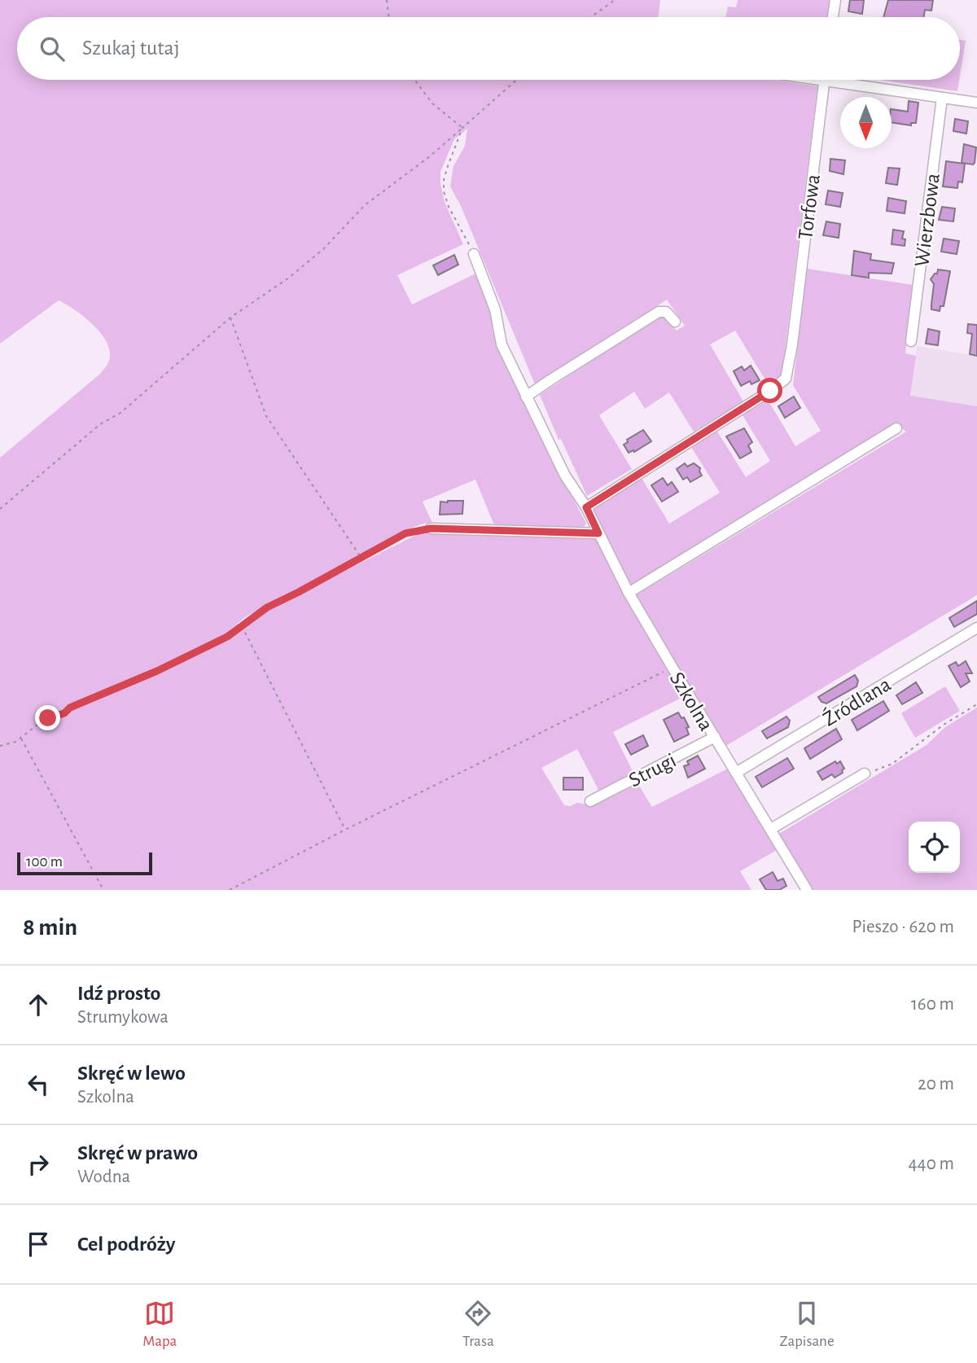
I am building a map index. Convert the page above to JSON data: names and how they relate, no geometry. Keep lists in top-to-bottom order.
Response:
{
  "streets": {
    "street": [
      "Torfowa",
      "Wierzbowa",
      "Szkolna",
      "Źródlana",
      "Strugi"
    ]
  },
  "crossings": [
    ["Torfowa", "Szkolna"],
    ["Szkolna", "Źródlana"],
    ["Szkolna", "Strugi"]
  ],
  "scale_bar": "100 m",
  "north": "bottom",
  "page": {
    "search": "Szukaj tutaj",
    "scale": "100 m",
    "heading": ["8 min", "Pieszo · 620 m"],
    "list": [
      ["Idź prosto", "Strumykowa", "160 m"],
      ["Skręć w lewo", "Szkolna", "20 m"],
      ["Skręć w prawo", "Wodna", "440 m"],
      "Cel podróży"
    ],
    "nav": ["Mapa", "Trasa", "Zapisane"]
  }
}
